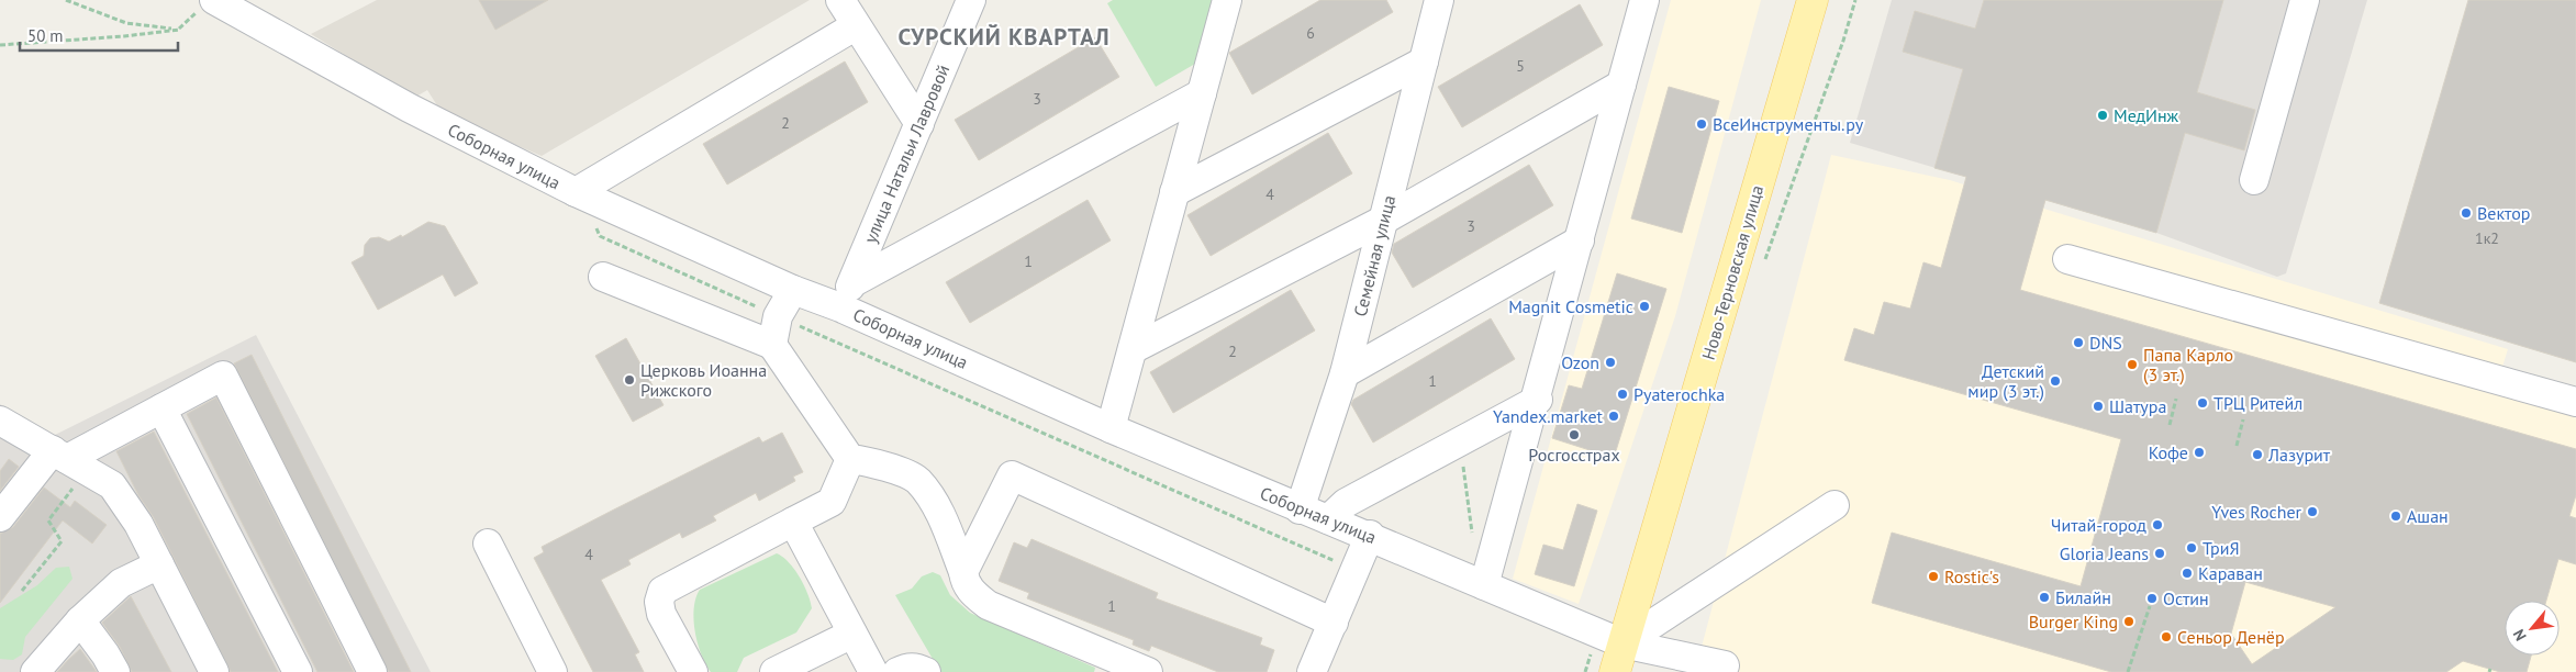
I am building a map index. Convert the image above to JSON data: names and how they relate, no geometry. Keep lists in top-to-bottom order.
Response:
{
  "streets": {
    "main road": ["Ново-Терновская улица"],
    "street": ["улица Натальи Лавровой", "Соборная улица", "Семейная улица"]
  },
  "crossings": [
    ["улица Натальи Лавровой", "Соборная улица"],
    ["Соборная улица", "Семейная улица"],
    ["Соборная улица", "Ново-Терновская улица"]
  ],
  "districts": ["СУРСКИЙ КВАРТАЛ"],
  "places": [
    "МедИнж",
    "ВсеИнструменты.ру",
    "Вектор",
    "Magnit Cosmetic",
    "DNS",
    "Ozon",
    "Папа Карло (3 эт.)",
    "Церковь Иоанна Рижского",
    "Детский мир (3 эт.)",
    "Pyaterochka",
    "ТРЦ Ритейл",
    "Шатура",
    "Yandex.market",
    "Росгосстрах",
    "Кофе",
    "Лазурит",
    "Yves Rocher",
    "Ашан",
    "Читай-город",
    "ТриЯ",
    "Gloria Jeans",
    "Караван",
    "Rostic's",
    "Билайн",
    "Остин",
    "Burger King",
    "Сеньор Денёр"
  ],
  "house_numbers": [
    "6",
    "5",
    "3",
    "2",
    "4",
    "3",
    "1к2",
    "1",
    "2",
    "1",
    "4",
    "1"
  ],
  "scale_bar": "50 m",
  "north": "bottom left"
}
